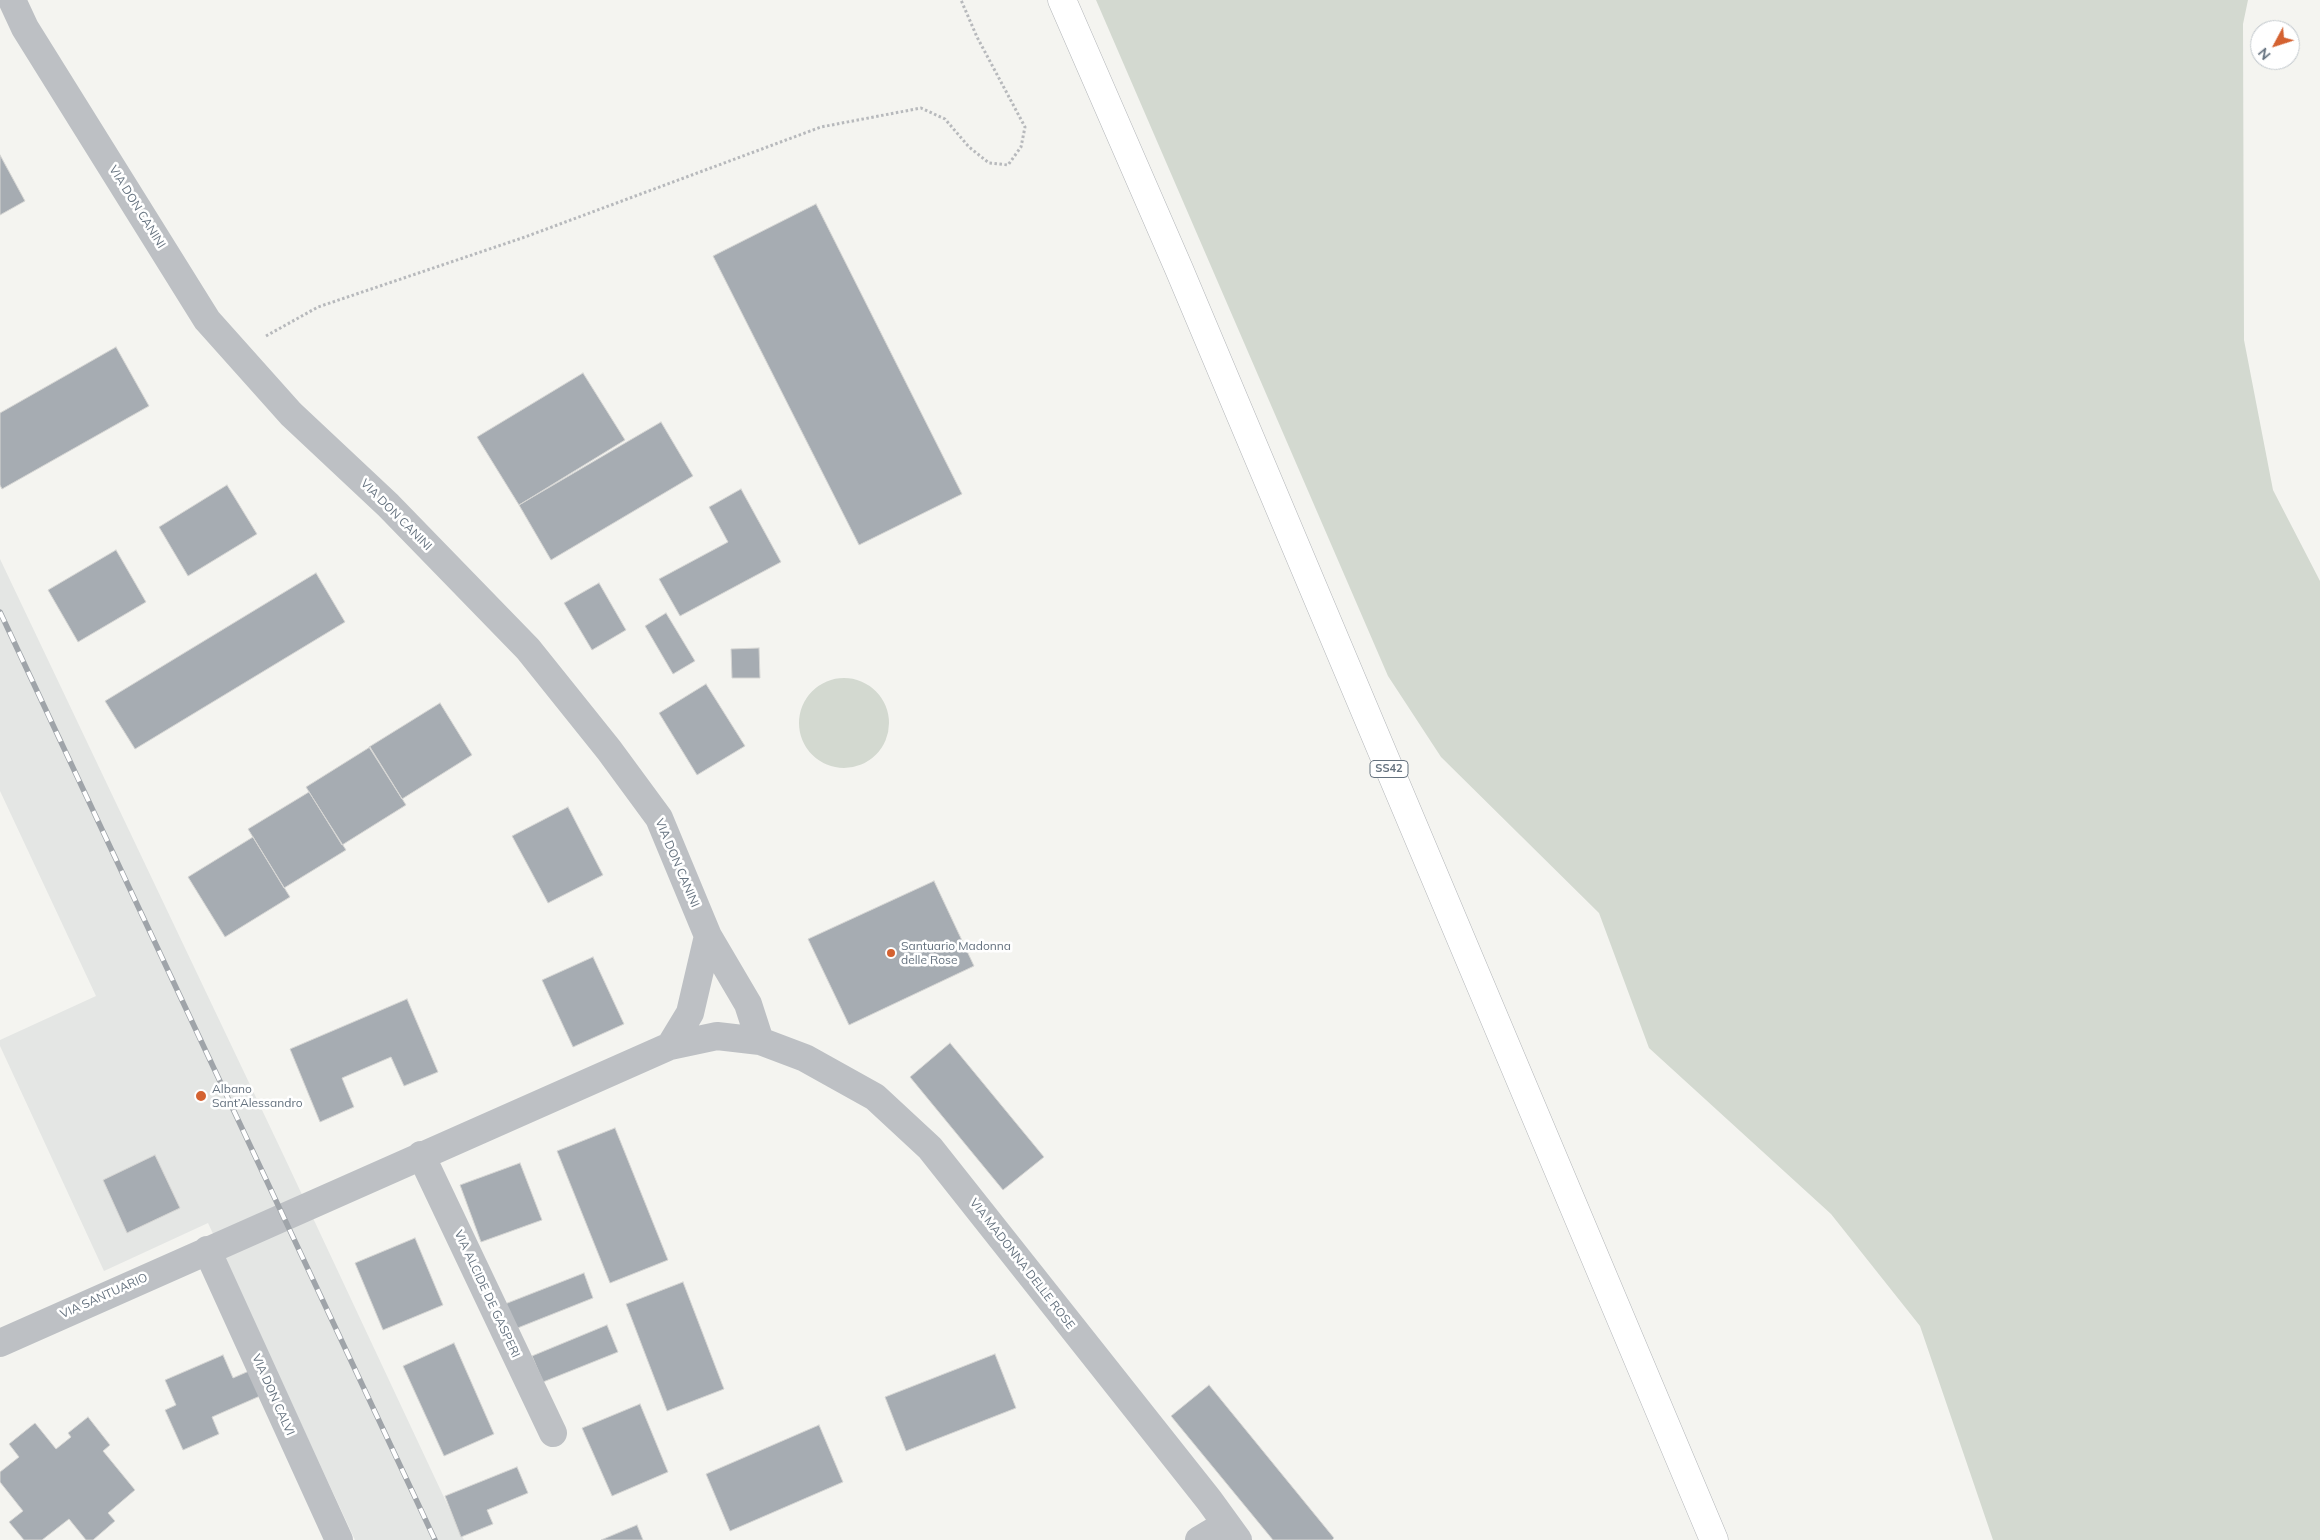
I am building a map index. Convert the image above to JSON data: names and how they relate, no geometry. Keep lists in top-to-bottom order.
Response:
{
  "streets": {
    "highway": ["SS42"],
    "street": [
      "VIA DON CANINI",
      "VIA MADONNA DELLE ROSE",
      "VIA ALCIDE DE GASPERI",
      "VIA SANTUARIO",
      "VIA DON CALVI"
    ]
  },
  "crossings": [
    ["VIA DON CANINI", "VIA MADONNA DELLE ROSE"],
    ["VIA MADONNA DELLE ROSE", "VIA ALCIDE DE GASPERI"],
    ["VIA MADONNA DELLE ROSE", "VIA SANTUARIO"],
    ["VIA ALCIDE DE GASPERI", "VIA SANTUARIO"],
    ["VIA SANTUARIO", "VIA DON CALVI"]
  ],
  "places": ["Santuario Madonna delle Rose", "Albano Sant’Alessandro"],
  "north": "bottom left"
}
